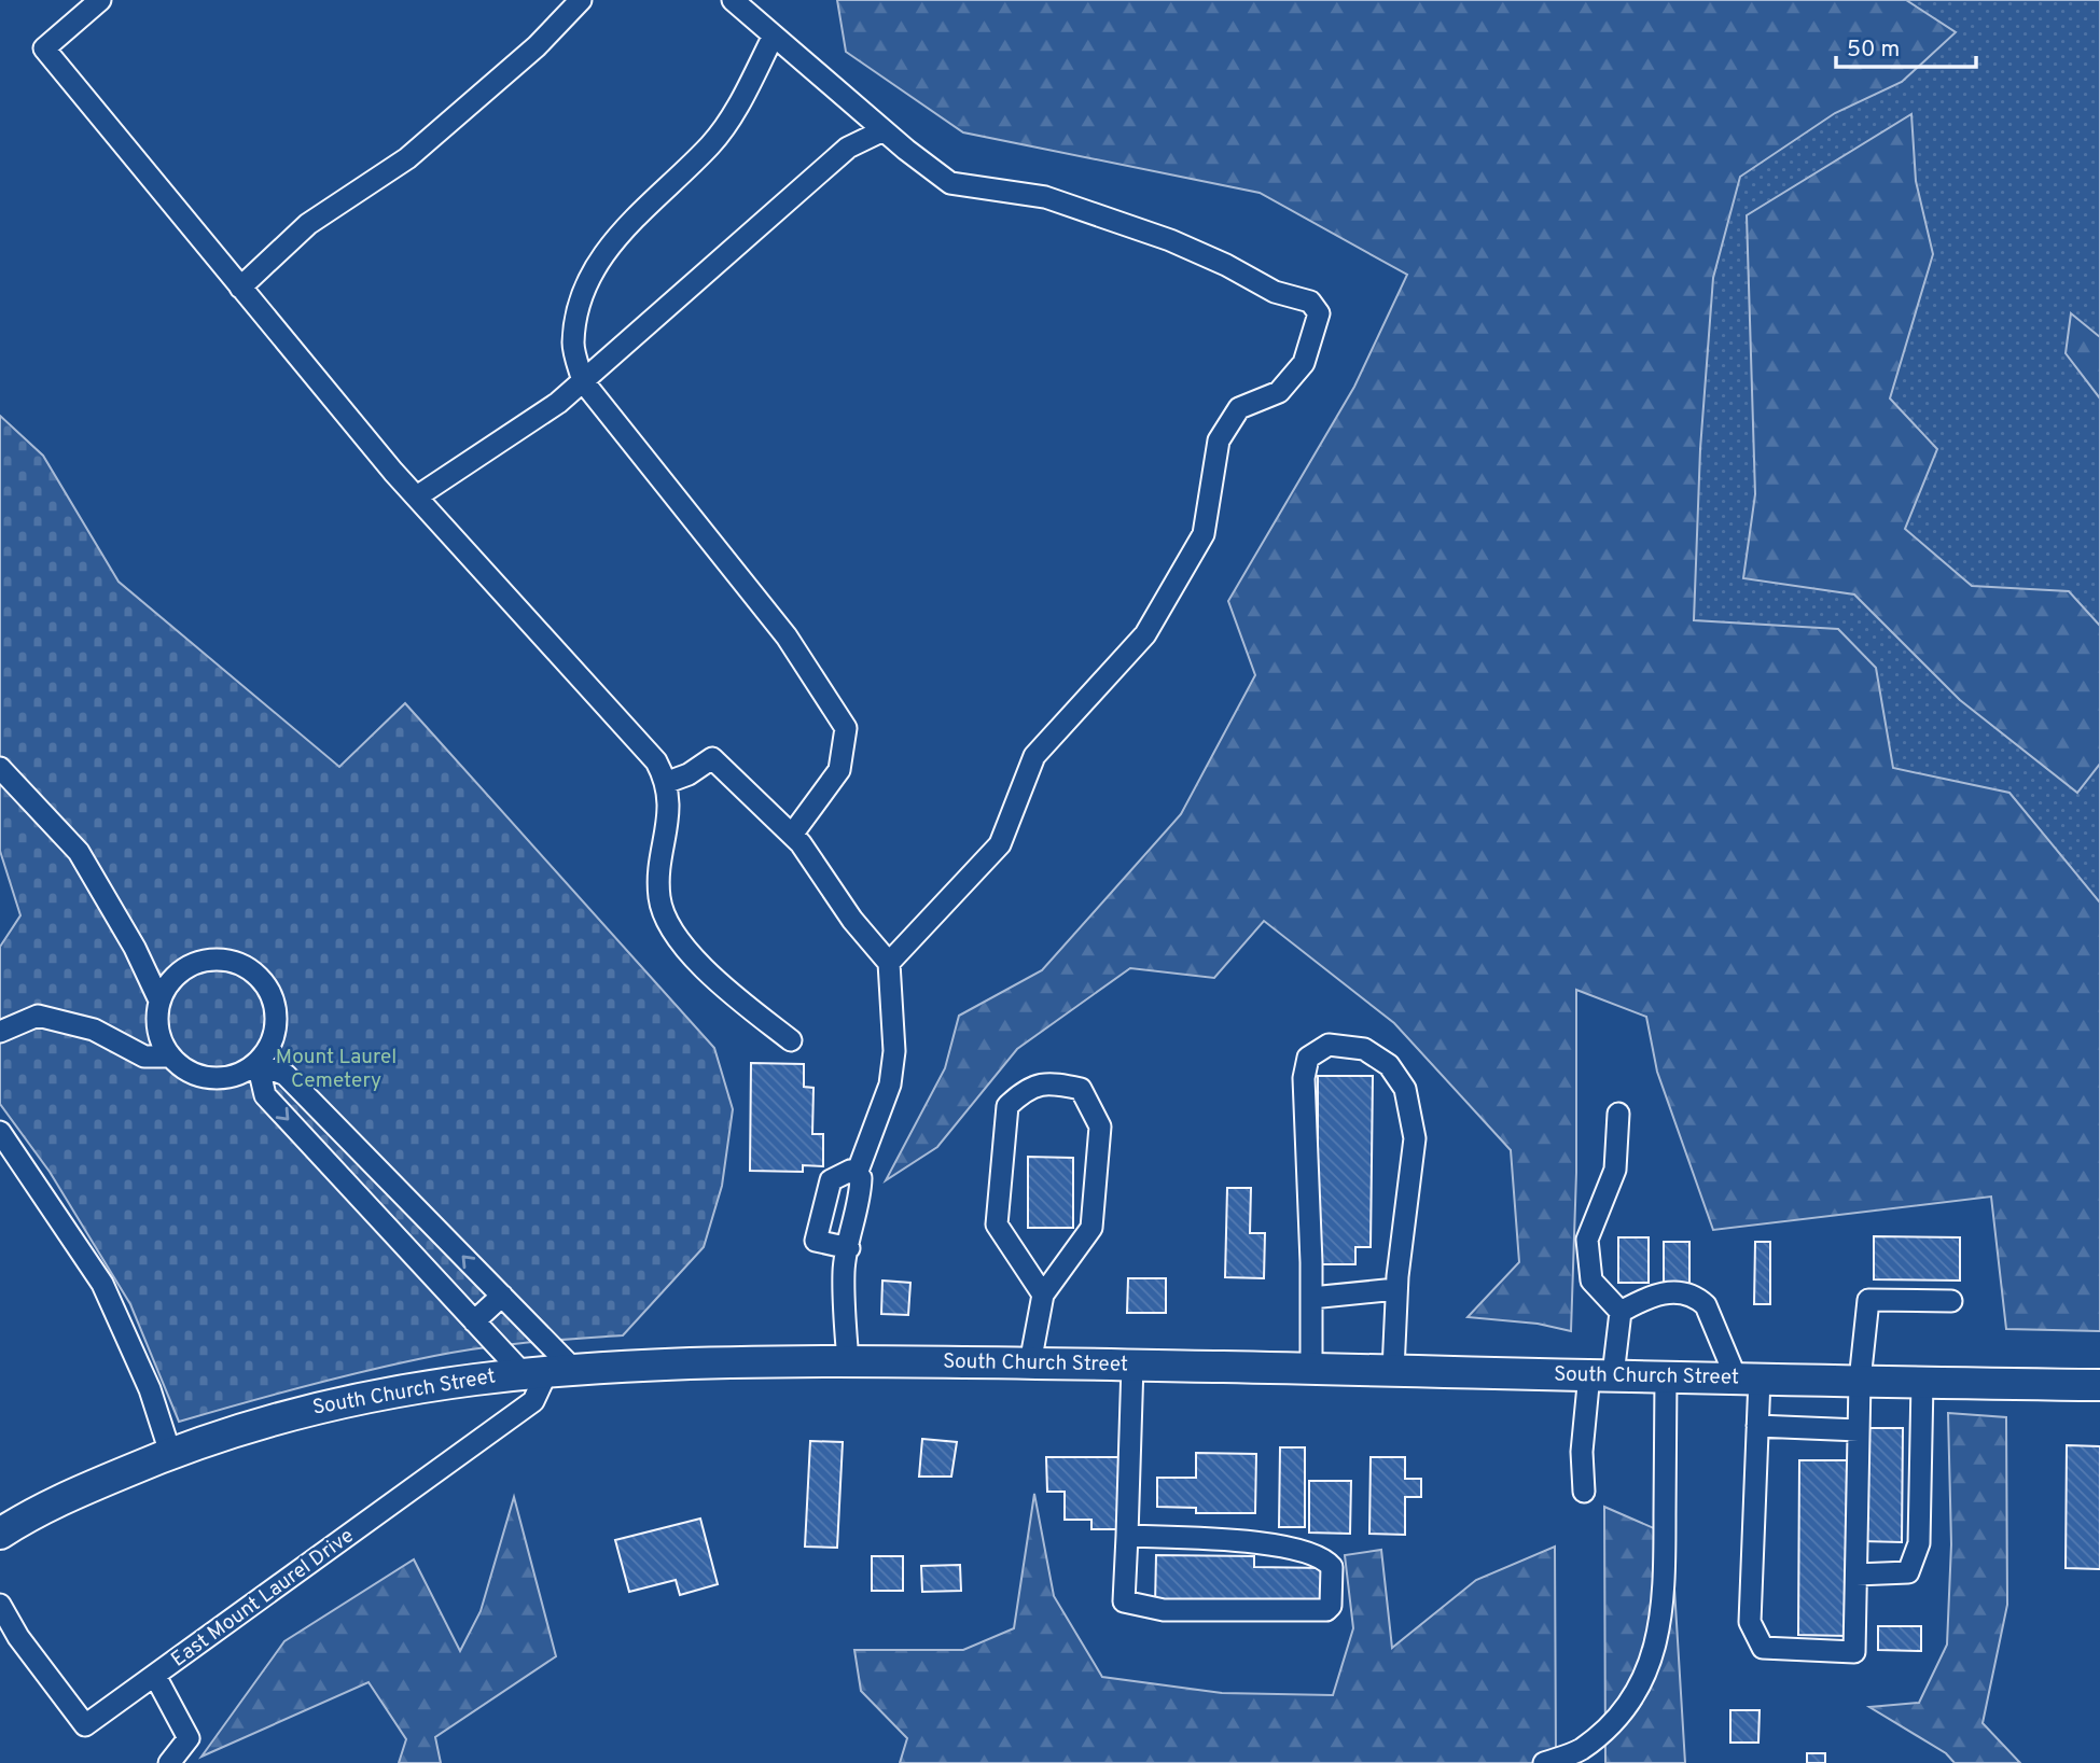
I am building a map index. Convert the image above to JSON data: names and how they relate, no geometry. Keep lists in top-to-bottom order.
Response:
{
  "streets": {
    "highway": ["South Church Street"],
    "street": ["East Mount Laurel Drive"]
  },
  "crossings": [
    ["South Church Street", "East Mount Laurel Drive"]
  ],
  "parks": ["Mount Laurel Cemetery"],
  "scale_bar": "50 m"
}
